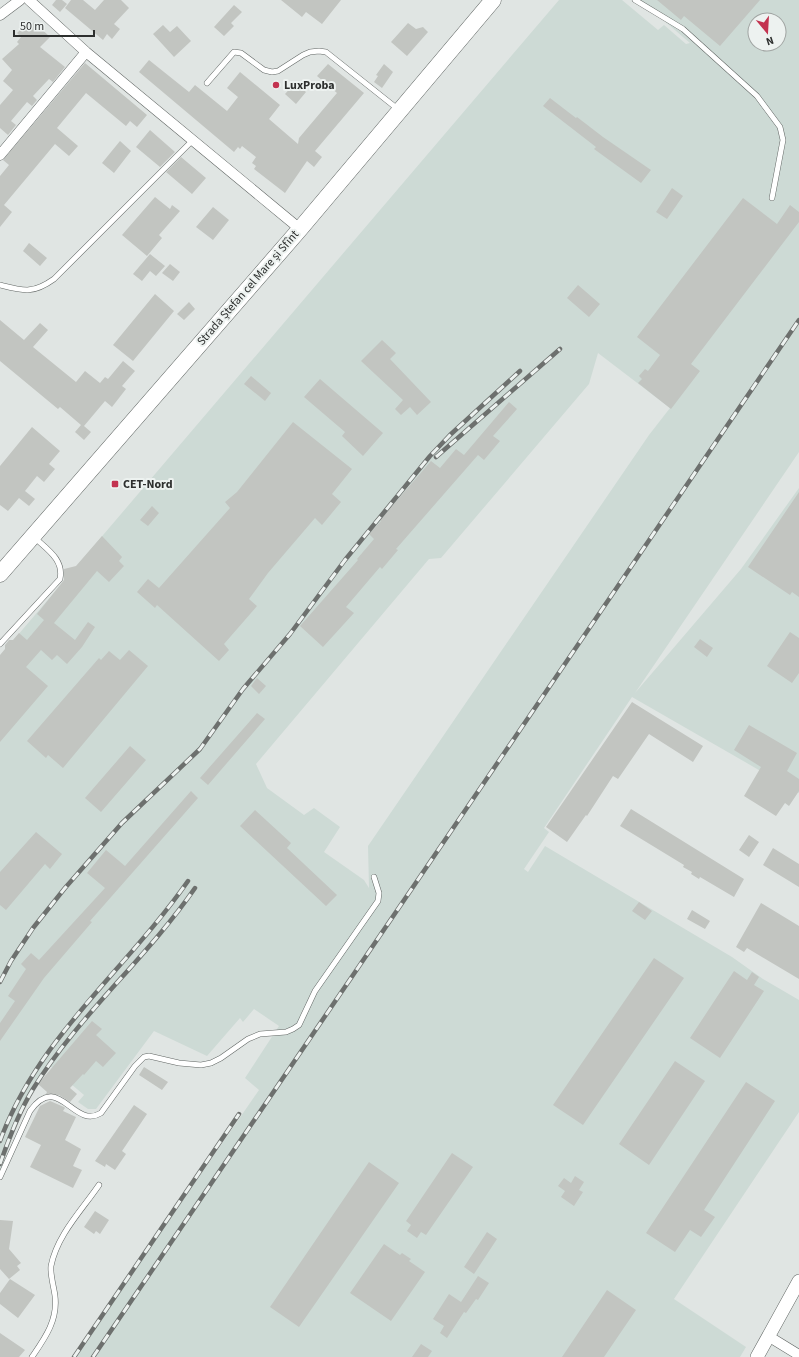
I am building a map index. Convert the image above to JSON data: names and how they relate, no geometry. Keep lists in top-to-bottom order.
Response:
{
  "streets": {
    "main road": ["Strada Ștefan cel Mare și Sfînt"]
  },
  "places": {
    "other": ["LuxProba"],
    "transit": ["CET-Nord"]
  },
  "scale_bar": "50 m",
  "north": "bottom"
}
